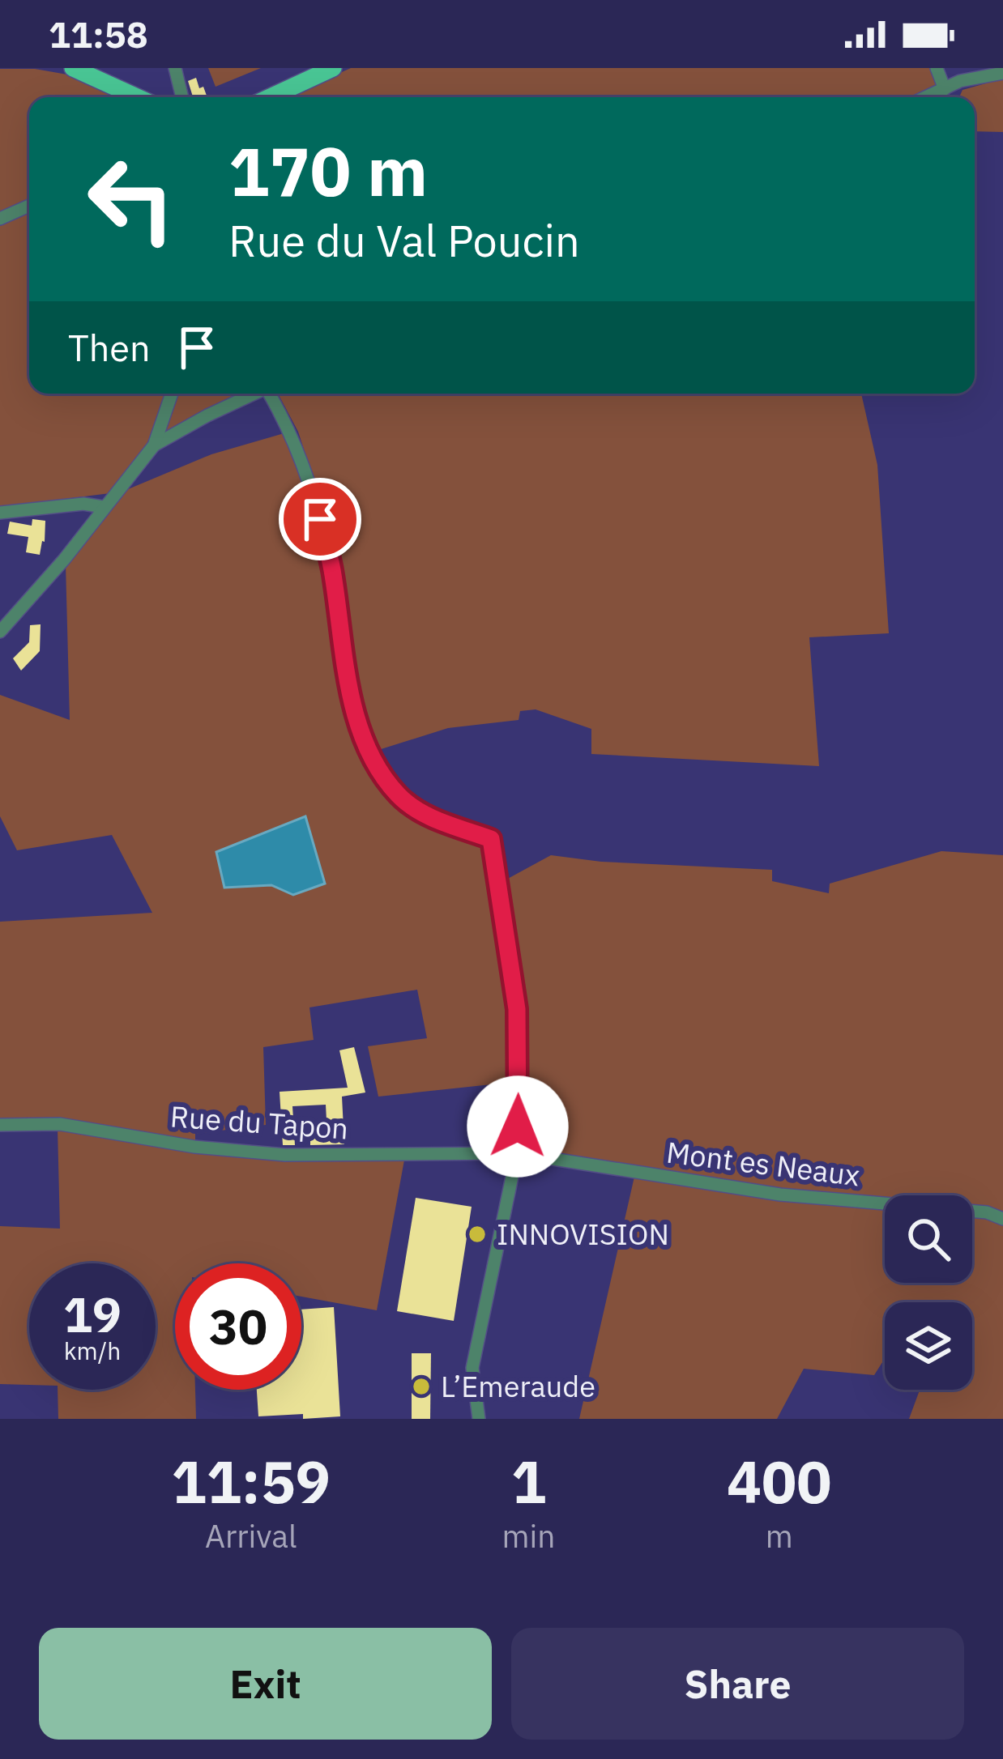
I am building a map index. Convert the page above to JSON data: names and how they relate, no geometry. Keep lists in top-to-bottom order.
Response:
{
  "streets": {
    "street": ["Rue du Tapon", "Mont es Neaux"]
  },
  "crossings": [
    ["Rue du Tapon", "Mont es Neaux"]
  ],
  "places": ["INNOVISION", "L’Emeraude"],
  "page": {
    "status": "11:58",
    "turn": ["170 m", "Rue du Val Poucin"],
    "then": "Then",
    "speed": "19 km/h",
    "limit": "30",
    "eta": [
      "11:59",
      "Arrival",
      "1",
      "min",
      "400",
      "m"
    ],
    "buttons": ["Exit", "Share"]
  }
}
